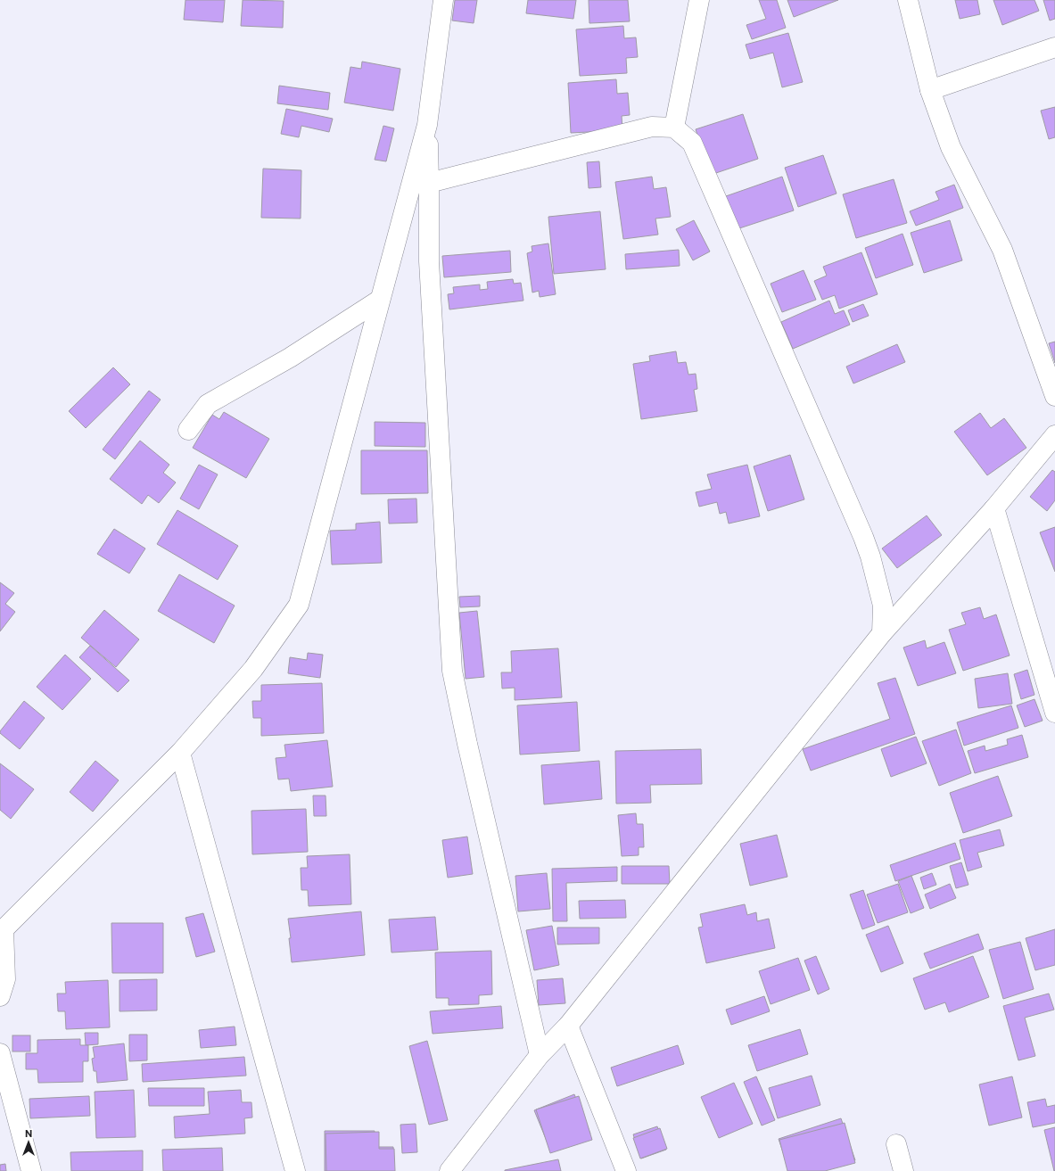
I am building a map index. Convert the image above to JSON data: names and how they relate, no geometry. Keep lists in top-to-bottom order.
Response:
{
  "north": "top"
}
